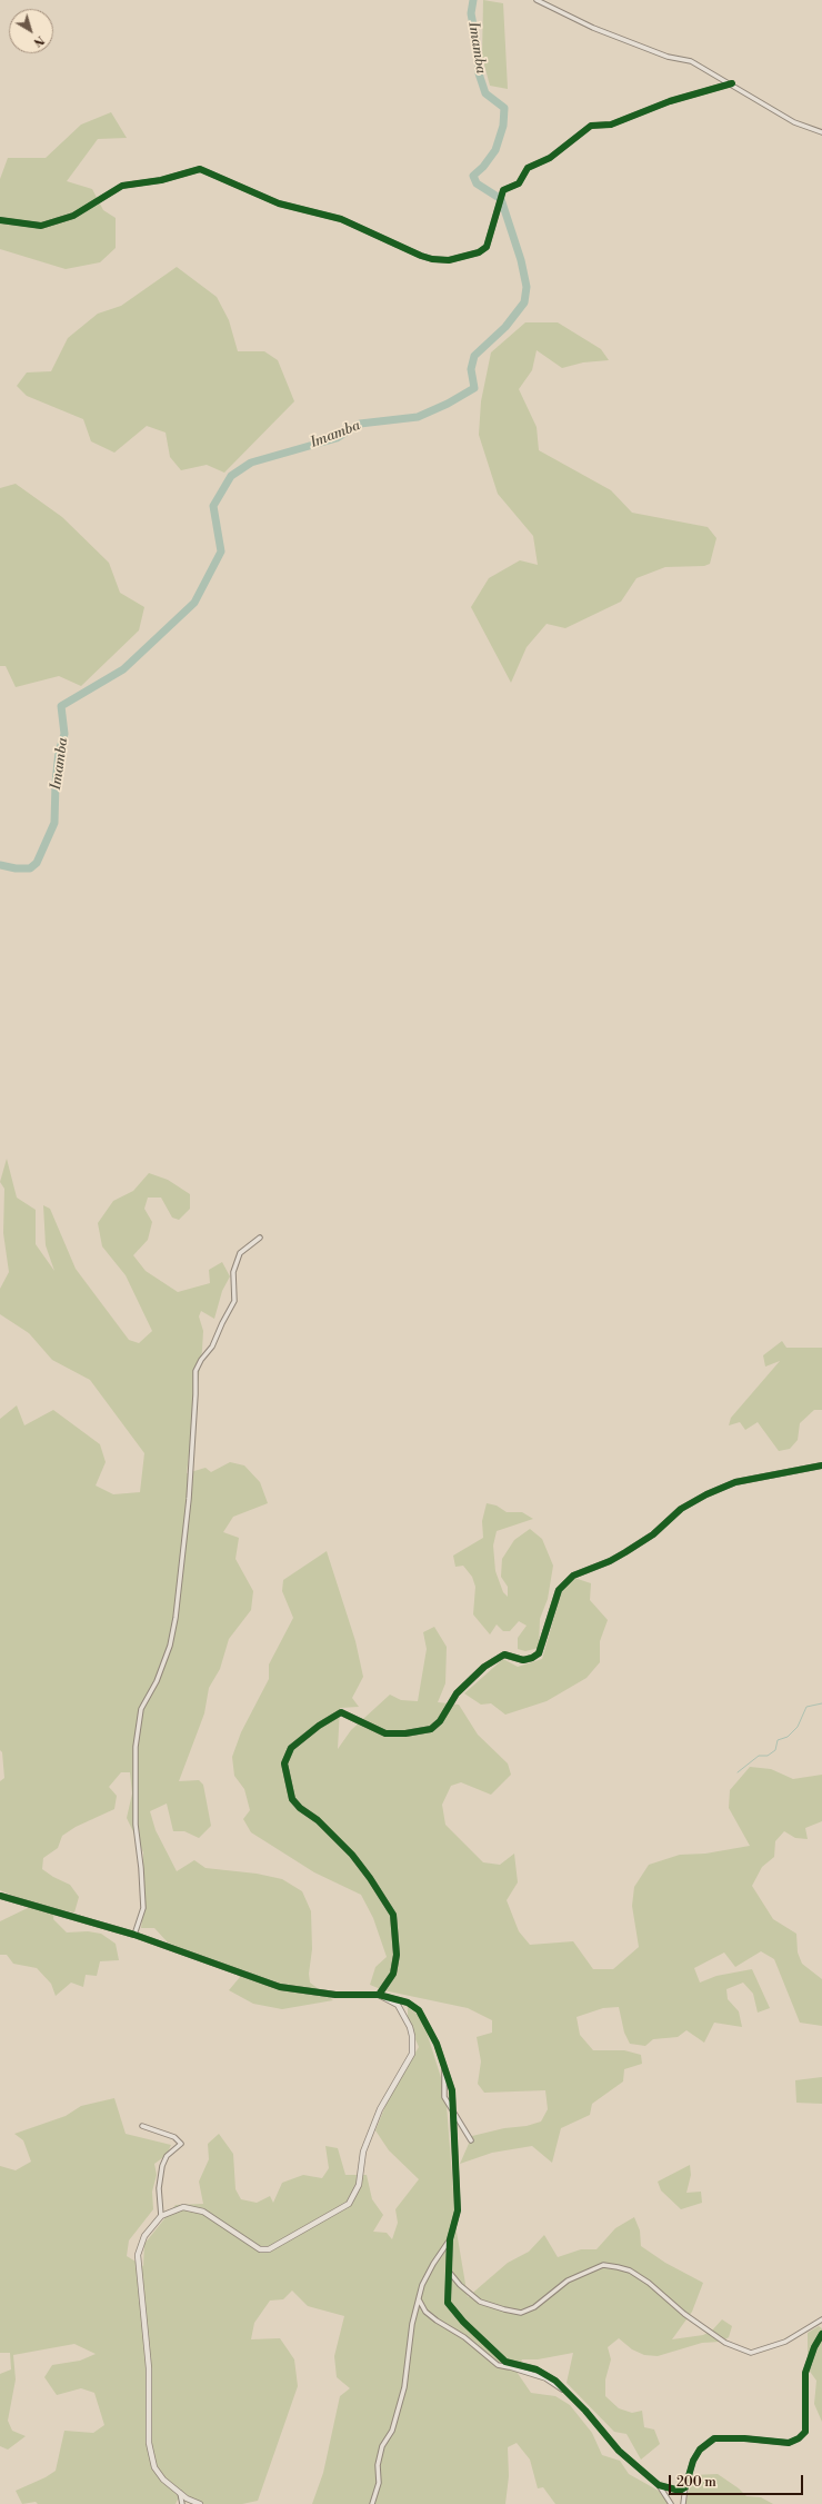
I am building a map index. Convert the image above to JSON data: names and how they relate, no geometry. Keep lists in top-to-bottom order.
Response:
{
  "water": ["Imamba"],
  "scale_bar": "200 m",
  "north": "bottom right"
}
